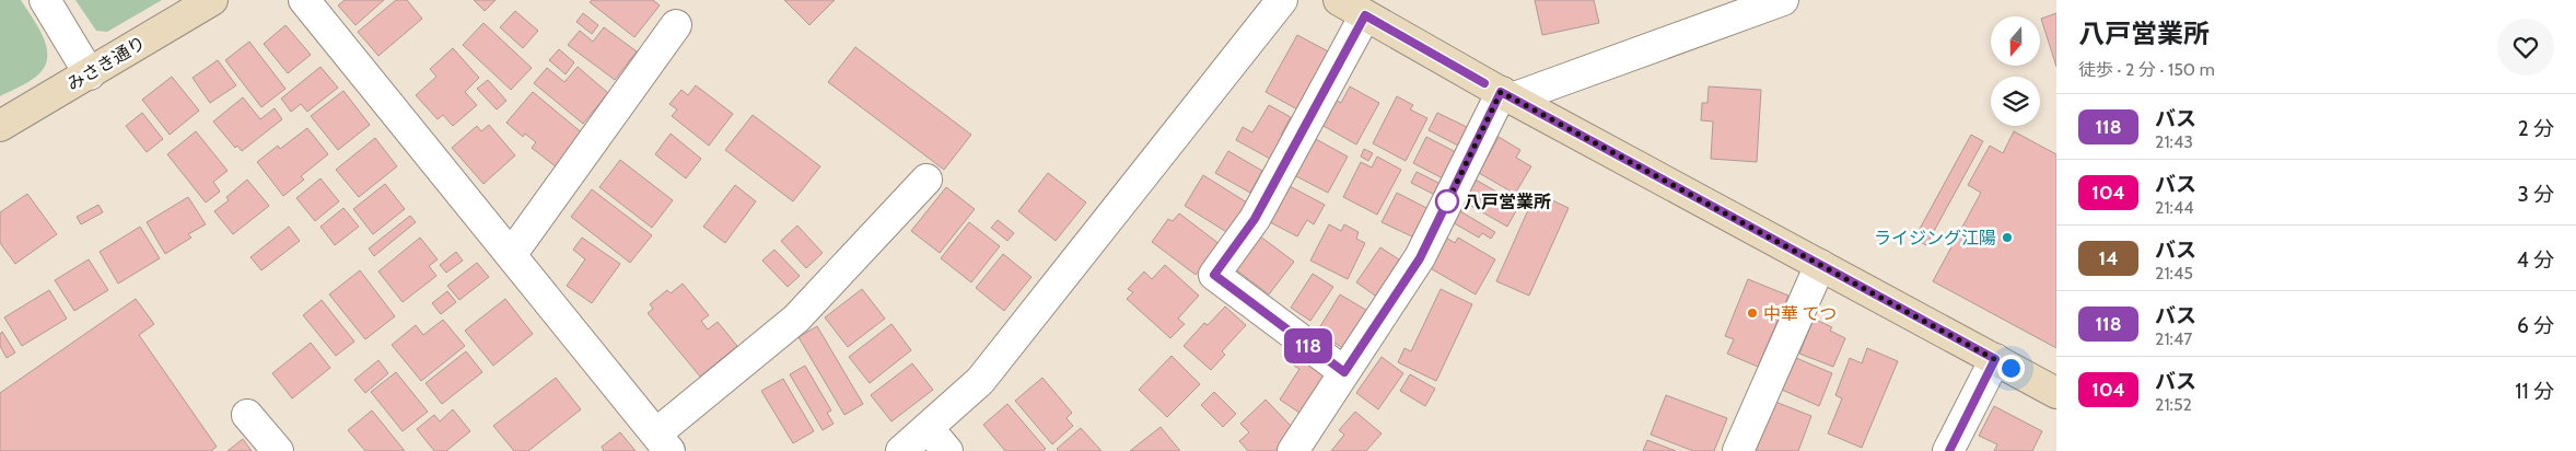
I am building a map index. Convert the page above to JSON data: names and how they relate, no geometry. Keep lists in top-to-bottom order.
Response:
{
  "streets": {
    "street": ["みさき通り"]
  },
  "places": ["八戸営業所", "ライジング江陽", "中華 てつ"],
  "lines": ["bus line 118"],
  "north": "bottom",
  "page": {
    "on_map": "118",
    "heading": ["八戸営業所", "徒歩 · 2 分 · 150 m"],
    "list": [
      {
        "mark": "118",
        "name": "バス",
        "note": "21:43",
        "value": "2 分"
      },
      {
        "mark": "104",
        "name": "バス",
        "note": "21:44",
        "value": "3 分"
      },
      {
        "mark": "14",
        "name": "バス",
        "note": "21:45",
        "value": "4 分"
      },
      {
        "mark": "118",
        "name": "バス",
        "note": "21:47",
        "value": "6 分"
      },
      {
        "mark": "104",
        "name": "バス",
        "note": "21:52",
        "value": "11 分"
      }
    ]
  }
}
